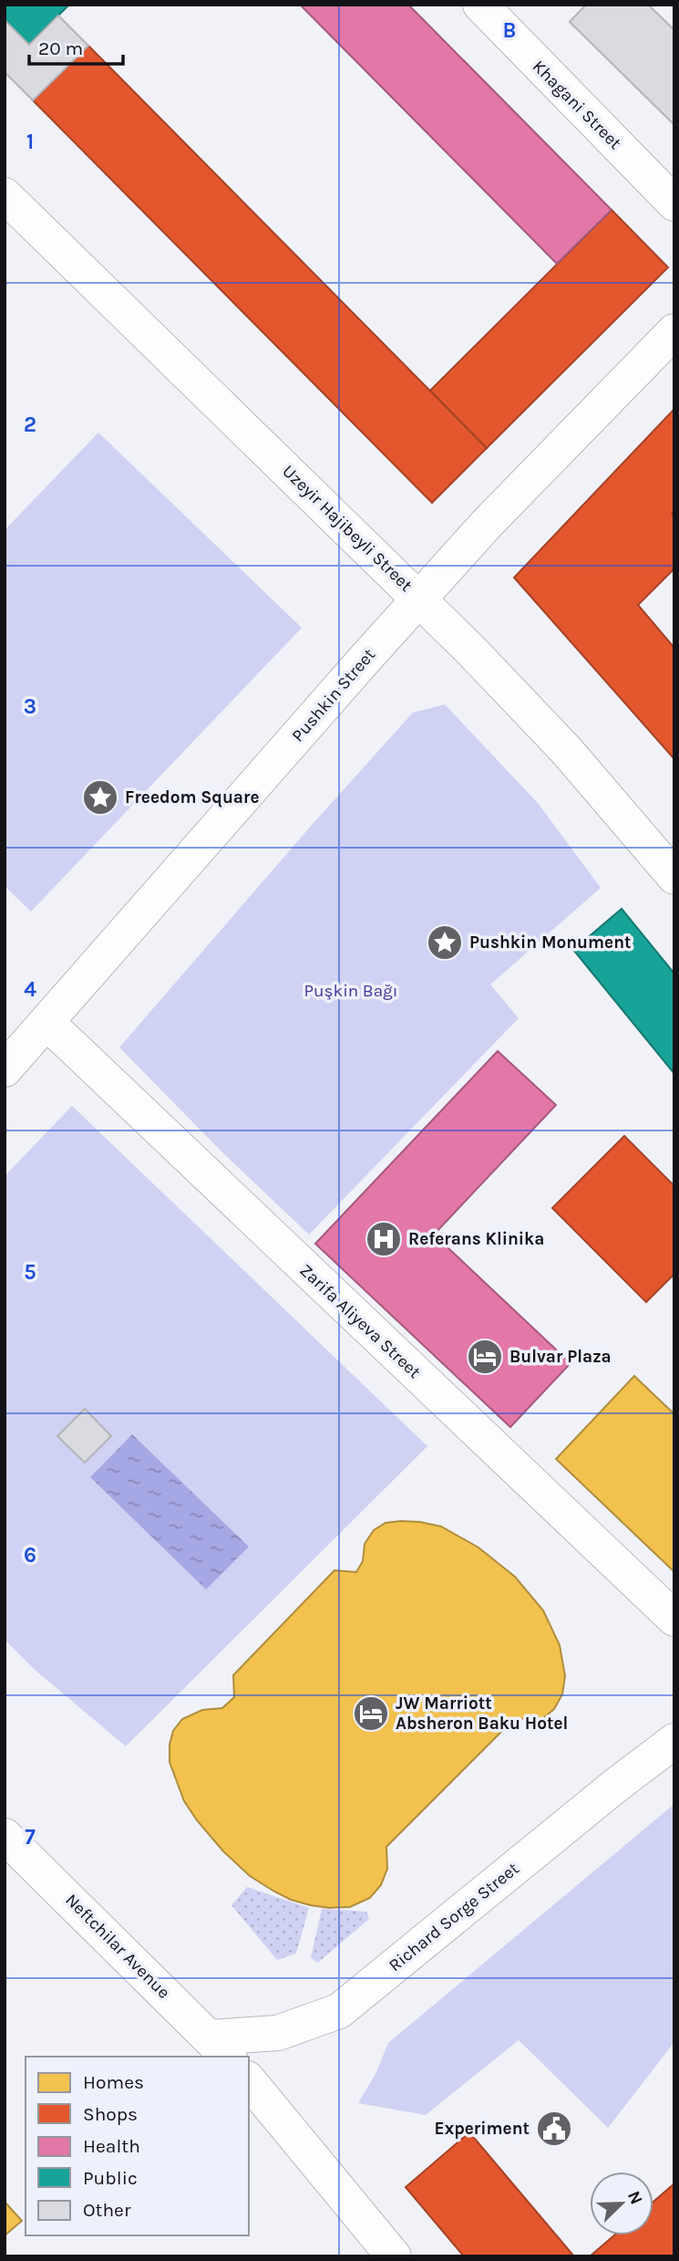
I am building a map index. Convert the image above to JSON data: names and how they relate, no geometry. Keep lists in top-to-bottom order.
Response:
{
  "streets": {
    "main road": [
      "Khagani Street",
      "Uzeyir Hajibeyli Street",
      "Pushkin Street",
      "Zarifa Aliyeva Street",
      "Richard Sorge Street",
      "Neftchilar Avenue"
    ]
  },
  "crossings": [
    ["Uzeyir Hajibeyli Street", "Pushkin Street"],
    ["Pushkin Street", "Zarifa Aliyeva Street"],
    ["Richard Sorge Street", "Neftchilar Avenue"]
  ],
  "parks": ["Puşkin Bağı"],
  "places": {
    "place": ["Freedom Square", "Pushkin Monument"],
    "hospital": ["Referans Klinika"],
    "hotel": ["Bulvar Plaza", "JW Marriott Absheron Baku Hotel"],
    "public building": ["Experiment"]
  },
  "legend": [
    "Homes",
    "Shops",
    "Health",
    "Public",
    "Other"
  ],
  "scale_bar": "20 m",
  "north": "top right",
  "grid": {
    "columns": ["B"],
    "rows": [
      "1",
      "2",
      "3",
      "4",
      "5",
      "6",
      "7"
    ]
  }
}
